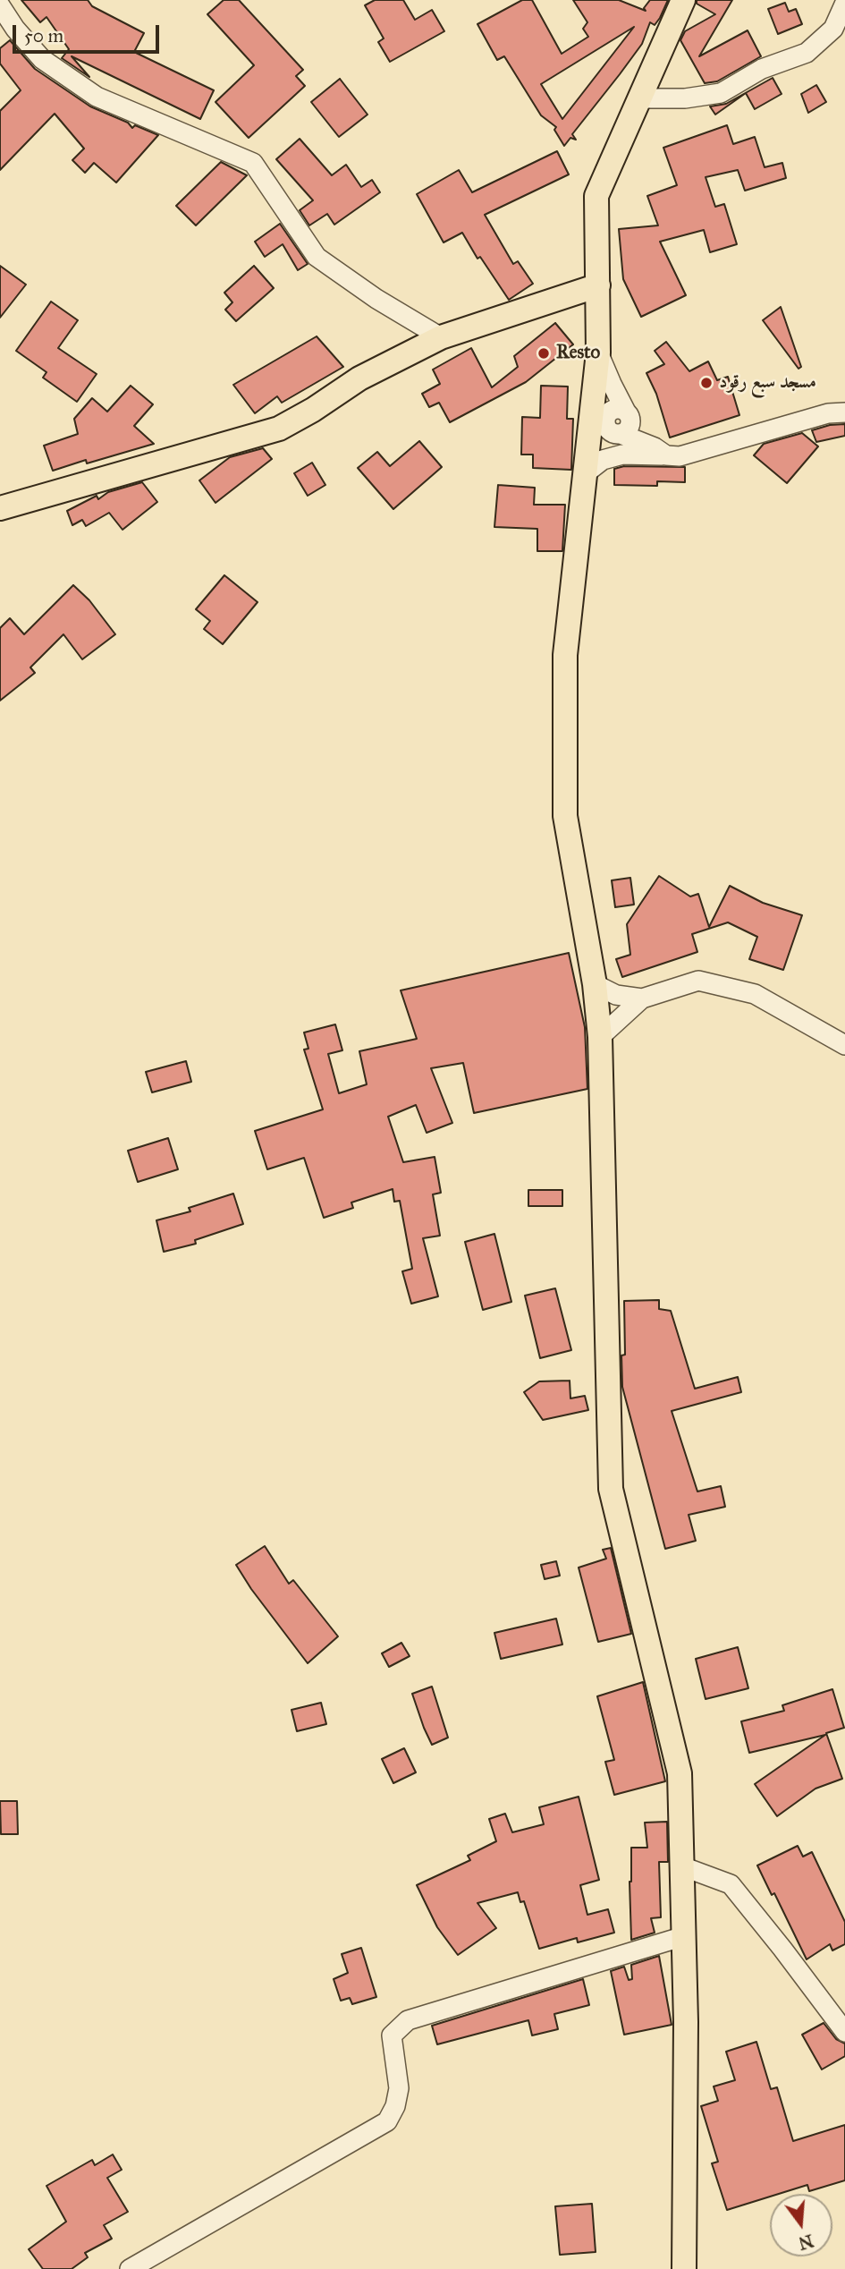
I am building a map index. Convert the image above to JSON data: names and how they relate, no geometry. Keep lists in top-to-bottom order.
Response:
{
  "places": ["Resto", "مسجد سبع رقود"],
  "scale_bar": "50 m",
  "north": "bottom"
}
